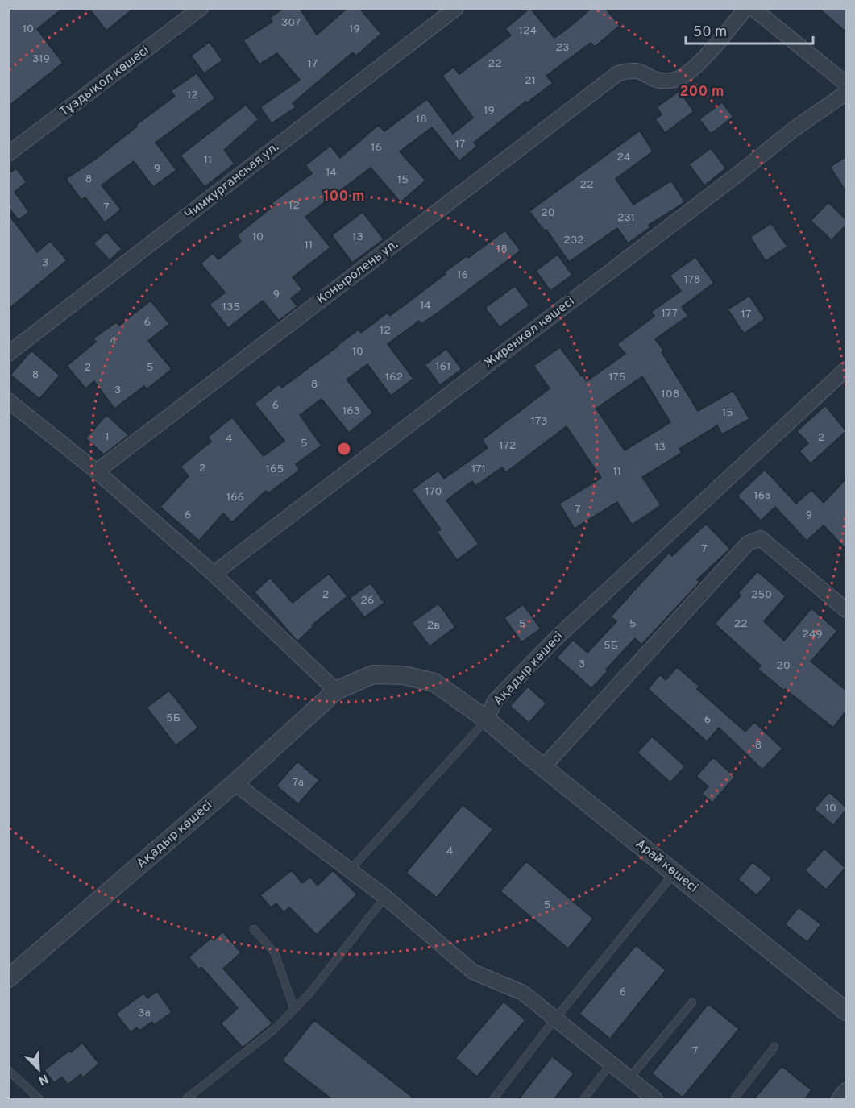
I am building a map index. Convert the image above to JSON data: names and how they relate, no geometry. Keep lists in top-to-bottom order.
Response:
{
  "streets": {
    "street": [
      "Тұздықол көшесі",
      "Чимкурганская ул.",
      "Коныролень ул.",
      "Жиренкөл көшесі",
      "Ақадыр көшесі",
      "Арай көшесі"
    ]
  },
  "crossings": [
    ["Ақадыр көшесі", "Арай көшесі"]
  ],
  "house_numbers": [
    "307",
    "10",
    "19",
    "124",
    "23",
    "319",
    "17",
    "22",
    "21",
    "12",
    "19",
    "18",
    "17",
    "16",
    "24",
    "11",
    "9",
    "14",
    "8",
    "15",
    "22",
    "12",
    "7",
    "20",
    "231",
    "10",
    "13",
    "232",
    "11",
    "18",
    "3",
    "16",
    "178",
    "9",
    "14",
    "135",
    "177",
    "17",
    "6",
    "12",
    "4",
    "10",
    "161",
    "2",
    "5",
    "8",
    "162",
    "175",
    "8",
    "3",
    "108",
    "6",
    "163",
    "15",
    "173",
    "1",
    "2",
    "4",
    "5",
    "172",
    "13",
    "2",
    "165",
    "171",
    "11",
    "170",
    "16а",
    "166",
    "7",
    "6",
    "9",
    "7",
    "2",
    "250",
    "26",
    "5",
    "5",
    "22",
    "2в",
    "249",
    "5Б",
    "3",
    "20",
    "5Б",
    "6",
    "8",
    "7а",
    "10",
    "4",
    "5",
    "6",
    "3а",
    "7"
  ],
  "scale_bar": "50 m",
  "north": "bottom right",
  "rings": ["200 m", "100 m"]
}
